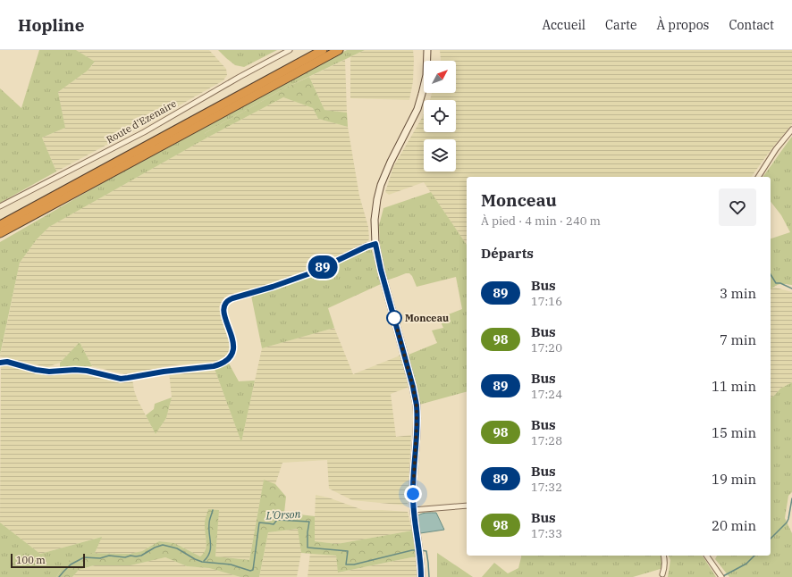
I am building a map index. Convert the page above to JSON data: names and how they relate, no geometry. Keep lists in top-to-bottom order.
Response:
{
  "streets": {
    "street": ["Route d'Ezenaire"]
  },
  "water": ["L’Orson"],
  "places": ["Monceau"],
  "lines": ["bus line 89"],
  "scale_bar": "100 m",
  "north": "top right",
  "page": {
    "header": "Hopline",
    "nav": [
      "Accueil",
      "Carte",
      "À propos",
      "Contact"
    ],
    "on_map": "89",
    "heading": [
      ["Monceau", "À pied · 4 min · 240 m"],
      "Départs"
    ],
    "list": [
      {
        "mark": "89",
        "name": "Bus",
        "note": "17:16",
        "value": "3 min"
      },
      {
        "mark": "98",
        "name": "Bus",
        "note": "17:20",
        "value": "7 min"
      },
      {
        "mark": "89",
        "name": "Bus",
        "note": "17:24",
        "value": "11 min"
      },
      {
        "mark": "98",
        "name": "Bus",
        "note": "17:28",
        "value": "15 min"
      },
      {
        "mark": "89",
        "name": "Bus",
        "note": "17:32",
        "value": "19 min"
      },
      {
        "mark": "98",
        "name": "Bus",
        "note": "17:33",
        "value": "20 min"
      }
    ],
    "scale": "100 m"
  }
}
